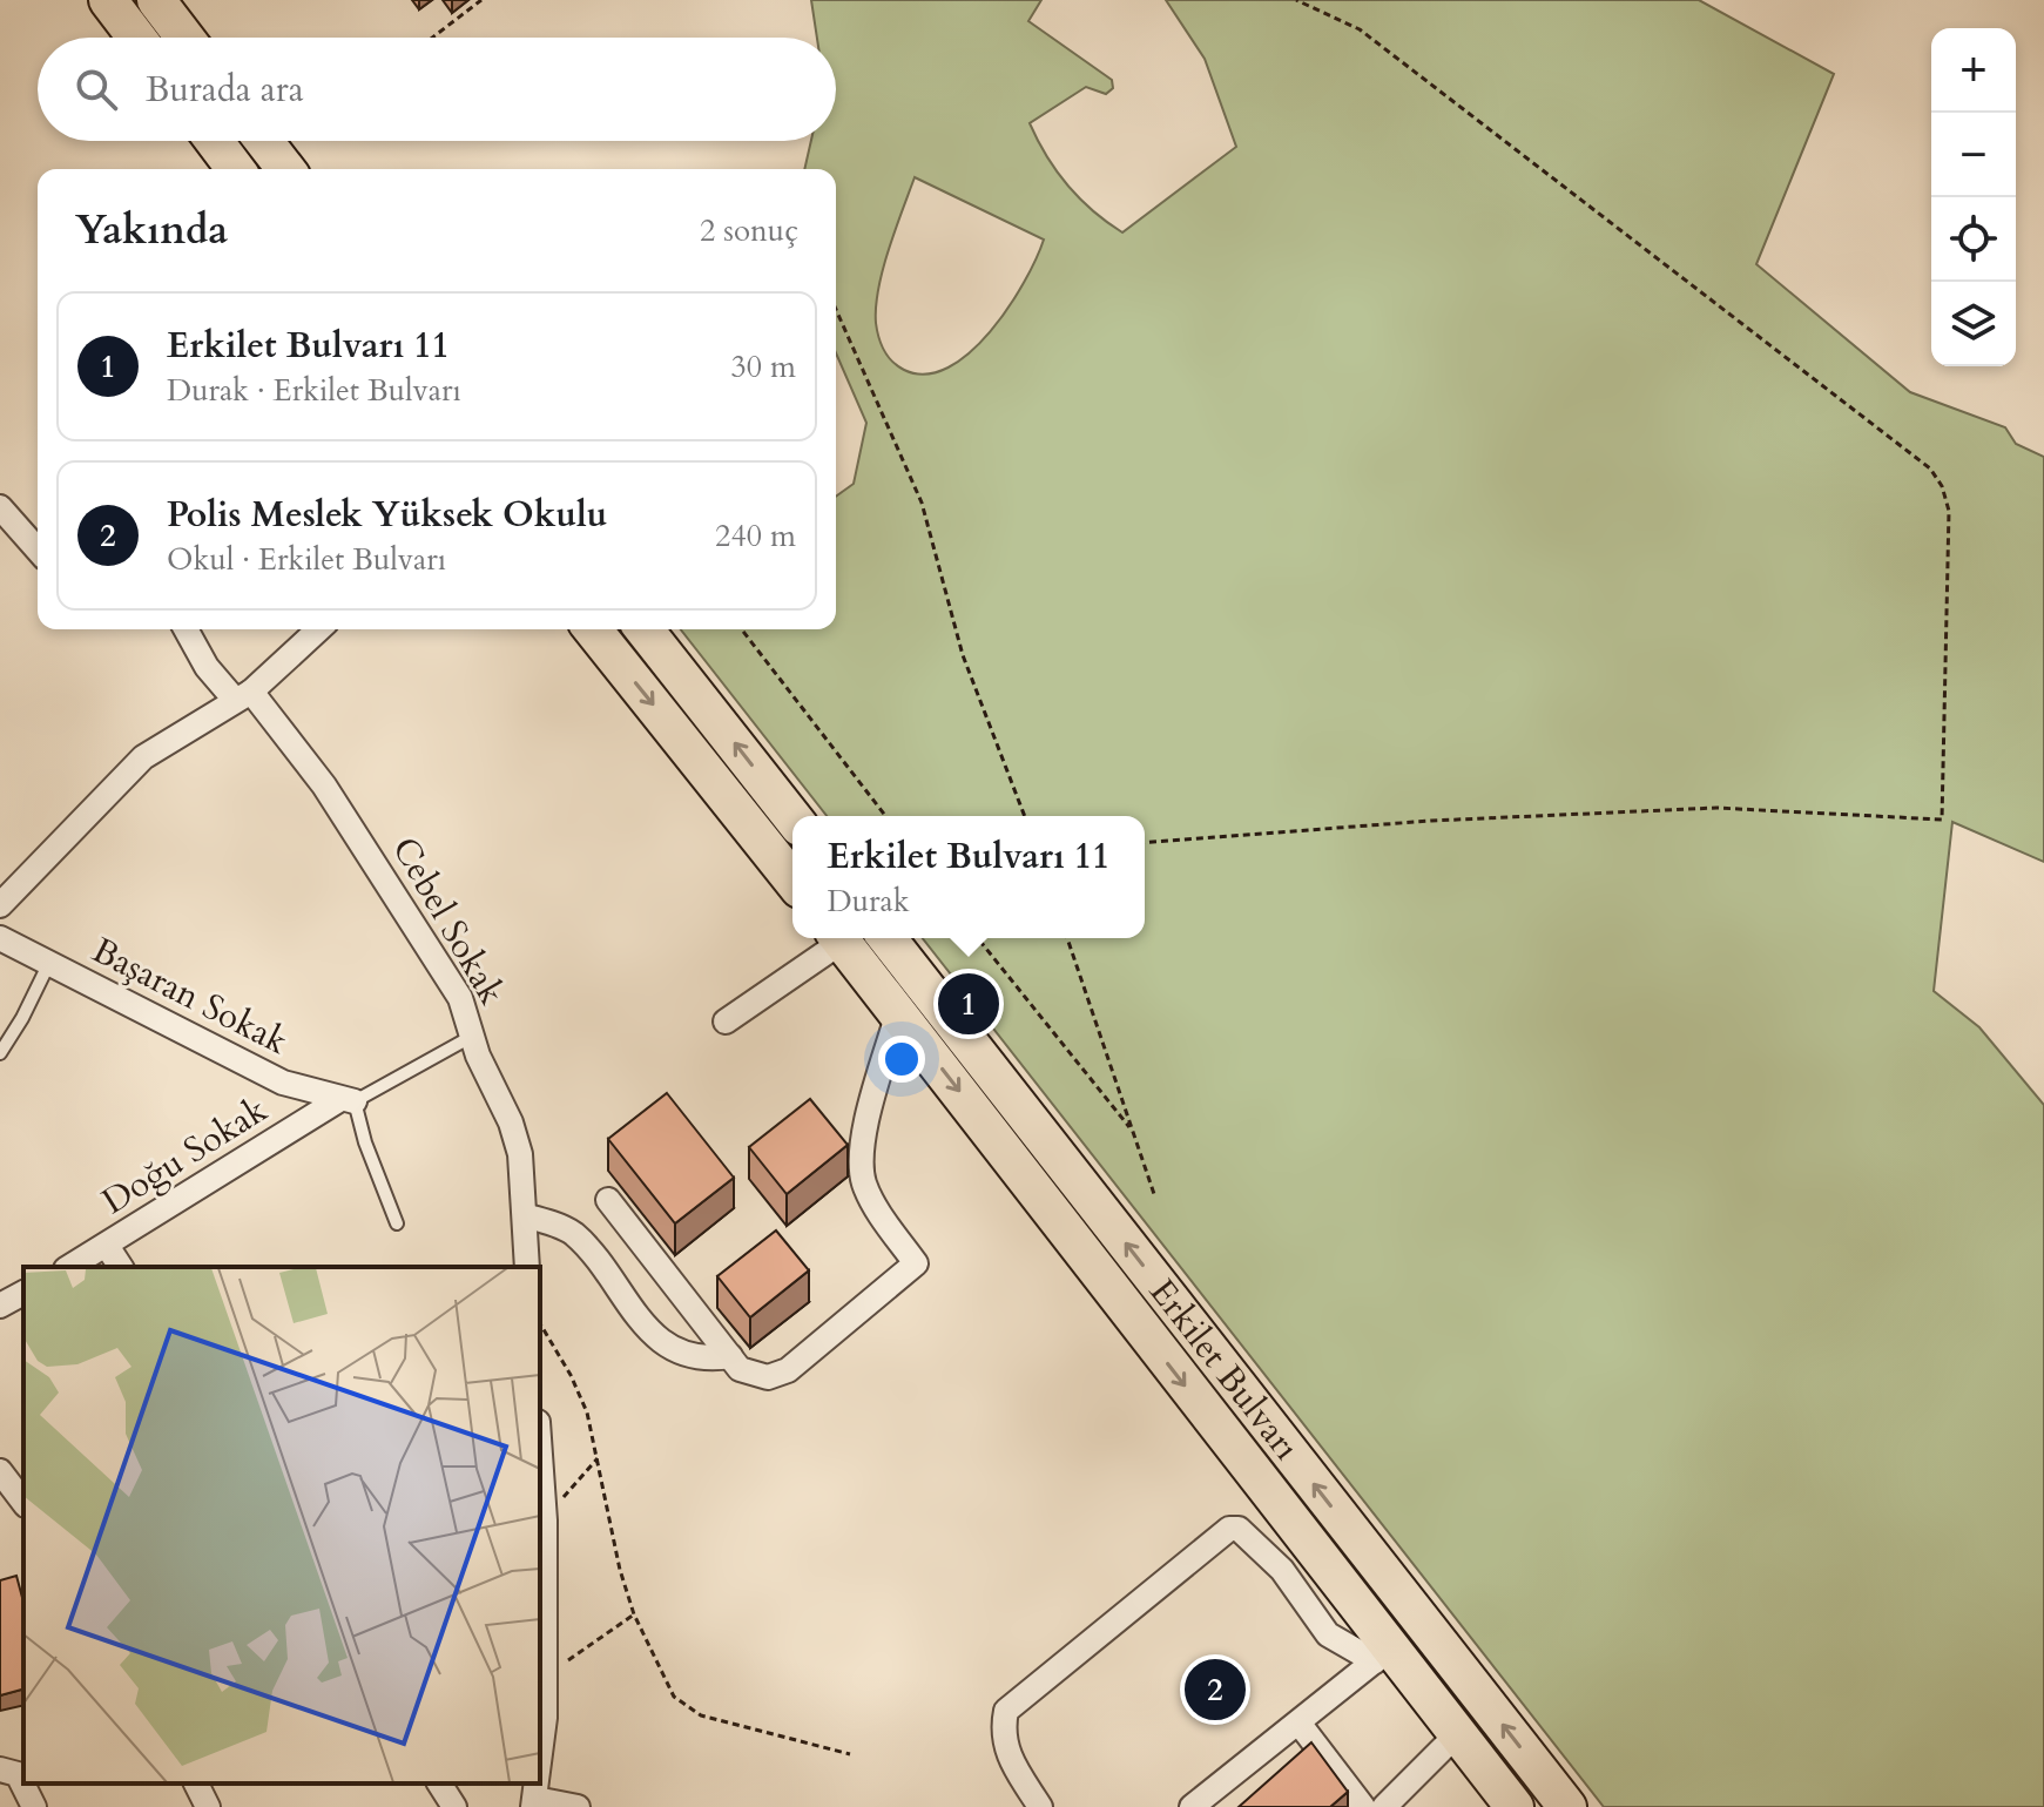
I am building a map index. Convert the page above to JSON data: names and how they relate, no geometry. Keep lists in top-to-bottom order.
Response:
{
  "streets": {
    "main road": ["Erkilet Bulvarı"],
    "street": ["Cebel Sokak", "Başaran Sokak", "Doğu Sokak"]
  },
  "crossings": [
    ["Başaran Sokak", "Doğu Sokak"]
  ],
  "page": {
    "map_buttons": ["+", "−"],
    "search": "Burada ara",
    "heading": ["Yakında", "2 sonuç"],
    "list": [
      {
        "mark": "1",
        "name": "Erkilet Bulvarı 11",
        "note": "Durak · Erkilet Bulvarı",
        "value": "30 m"
      },
      {
        "mark": "2",
        "name": "Polis Meslek Yüksek Okulu",
        "note": "Okul · Erkilet Bulvarı",
        "value": "240 m"
      }
    ],
    "popup": ["Erkilet Bulvarı 11", "Durak"],
    "pins": ["1", "2"]
  }
}
